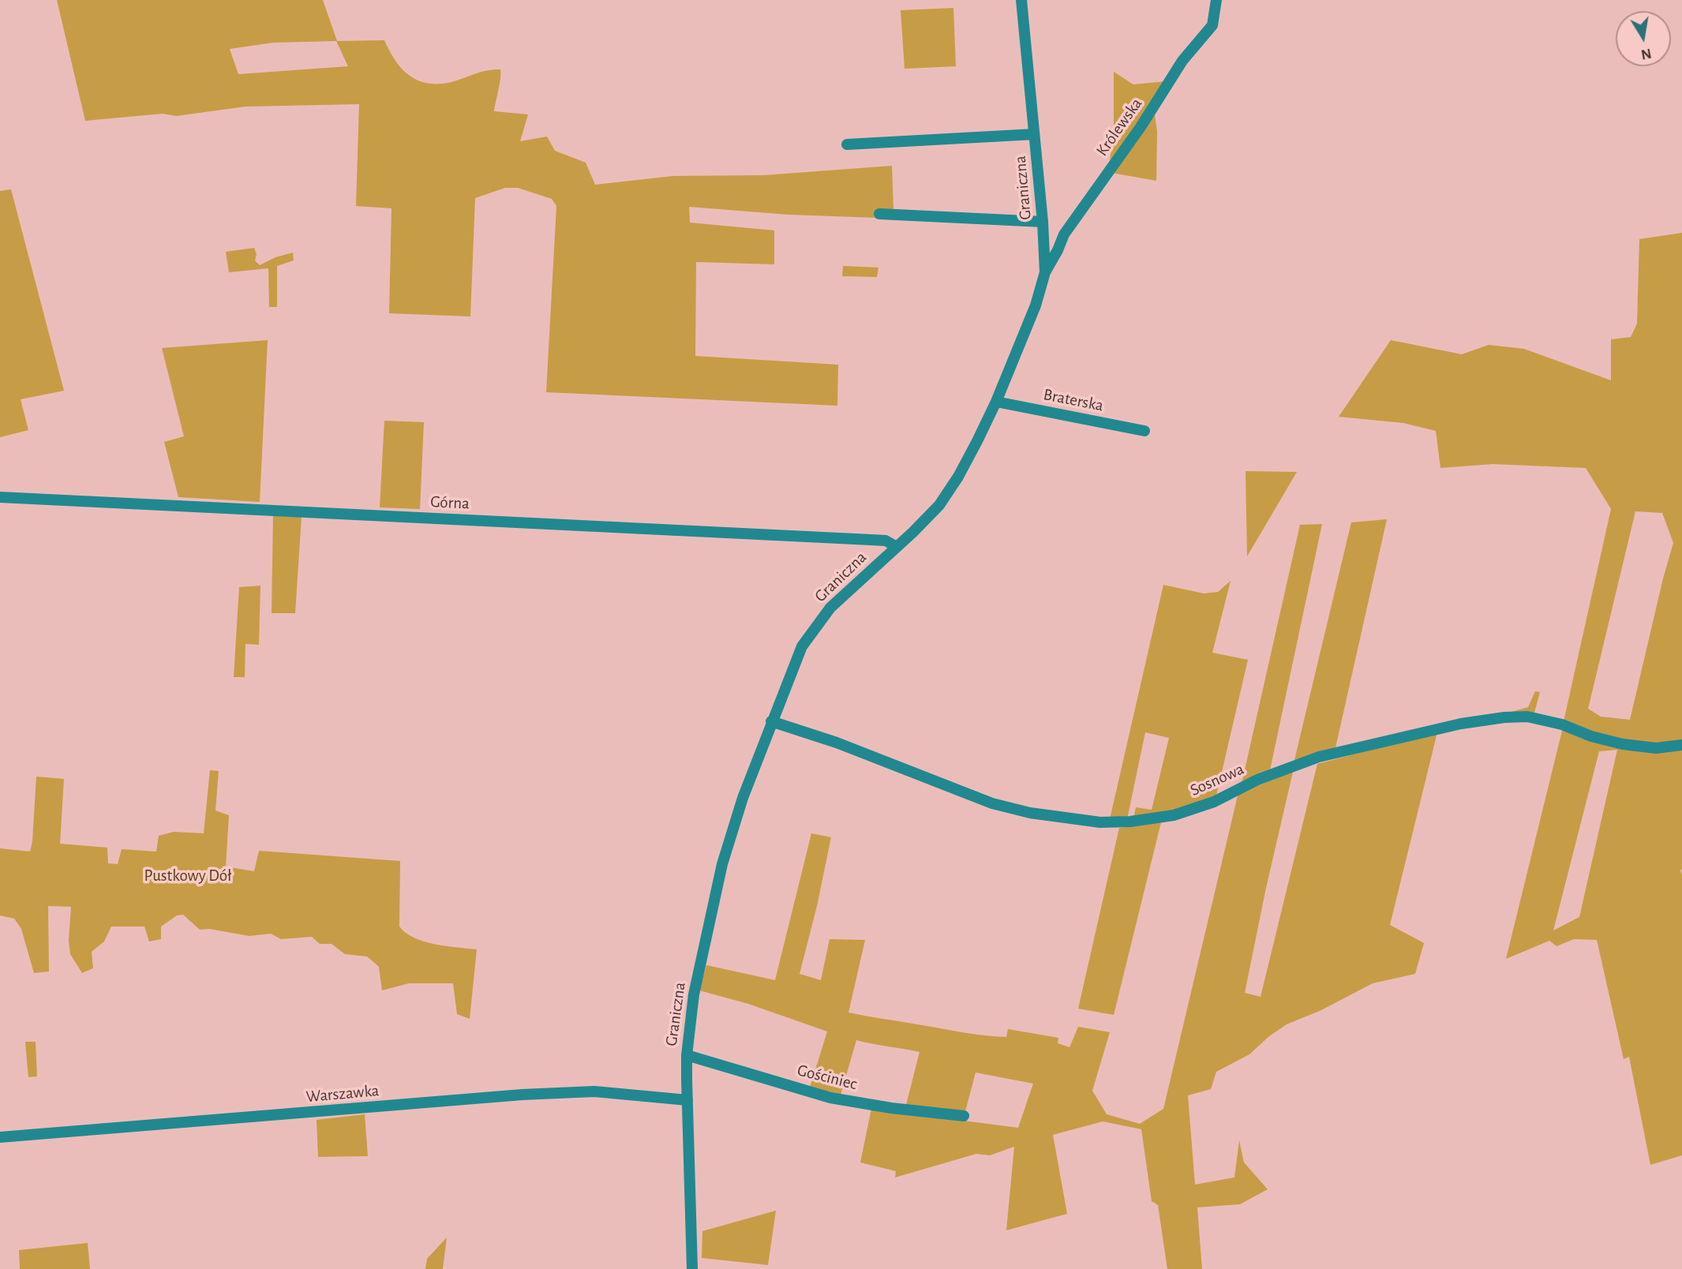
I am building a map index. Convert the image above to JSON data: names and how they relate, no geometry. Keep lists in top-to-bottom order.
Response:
{
  "streets": {
    "street": [
      "Królewska",
      "Graniczna",
      "Braterska",
      "Górna",
      "Sosnowa",
      "Gościniec",
      "Warszawka"
    ]
  },
  "crossings": [
    ["Królewska", "Graniczna"],
    ["Graniczna", "Braterska"],
    ["Graniczna", "Górna"],
    ["Graniczna", "Sosnowa"],
    ["Graniczna", "Gościniec"],
    ["Graniczna", "Warszawka"]
  ],
  "parks": ["Pustkowy Dół"],
  "north": "bottom"
}
